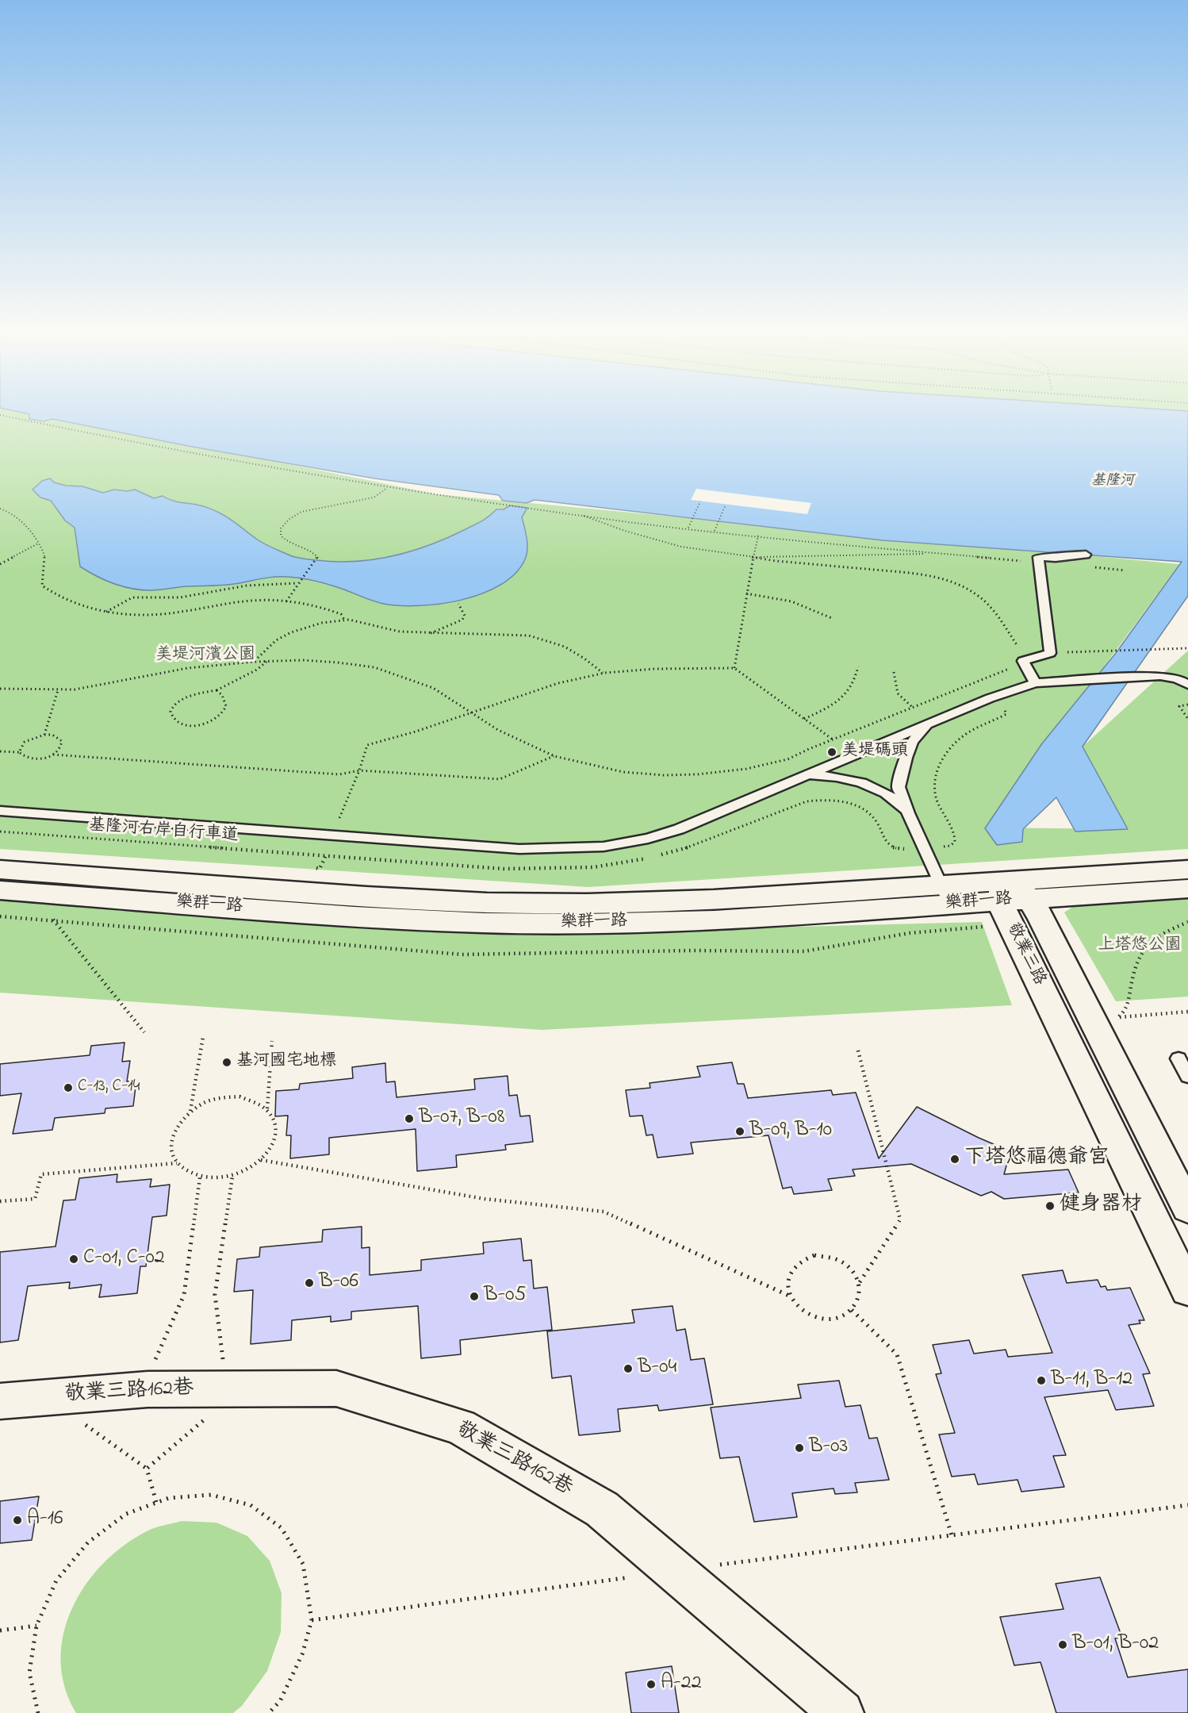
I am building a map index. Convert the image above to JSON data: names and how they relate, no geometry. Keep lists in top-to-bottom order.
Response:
{
  "streets": {
    "main road": ["樂群一路", "敬業三路", "敬業三路162巷"],
    "path": ["基隆河右岸自行車道"]
  },
  "crossings": [
    ["樂群一路", "敬業三路"]
  ],
  "water": ["基隆河"],
  "parks": ["美堤河濱公園", "上塔悠公園"],
  "places": [
    "美堤碼頭",
    "基河國宅地標",
    "C-13, C-14",
    "B-07, B-08",
    "B-09, B-10",
    "下塔悠福德爺宮",
    "健身器材",
    "C-01, C-02",
    "B-06",
    "B-05",
    "B-04",
    "B-11, B-12",
    "B-03",
    "A-16",
    "B-01, B-02",
    "A-22"
  ]
}
